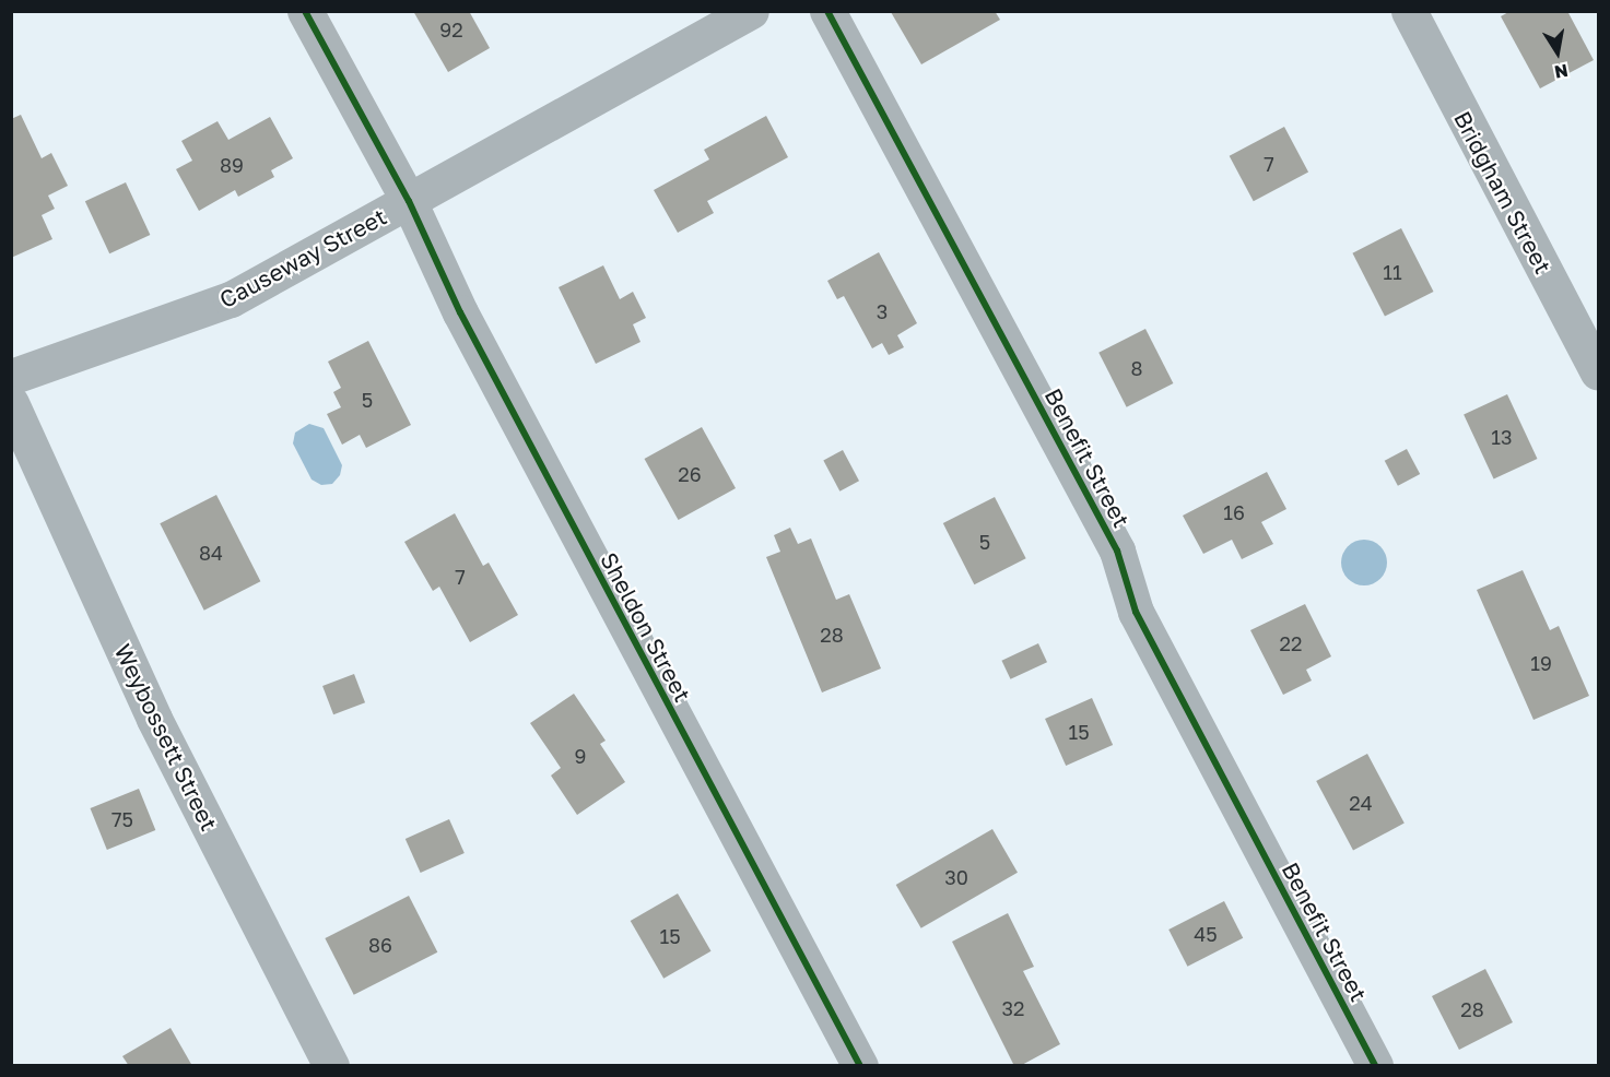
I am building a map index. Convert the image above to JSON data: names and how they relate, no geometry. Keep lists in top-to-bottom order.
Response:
{
  "streets": {
    "street": [
      "Bridgham Street",
      "Causeway Street",
      "Benefit Street",
      "Sheldon Street",
      "Weybossett Street"
    ]
  },
  "crossings": [
    ["Causeway Street", "Sheldon Street"]
  ],
  "house_numbers": [
    "92",
    "7",
    "89",
    "11",
    "3",
    "8",
    "5",
    "13",
    "26",
    "16",
    "5",
    "84",
    "7",
    "28",
    "22",
    "19",
    "15",
    "9",
    "24",
    "75",
    "30",
    "45",
    "15",
    "86",
    "32",
    "28"
  ],
  "north": "bottom"
}
